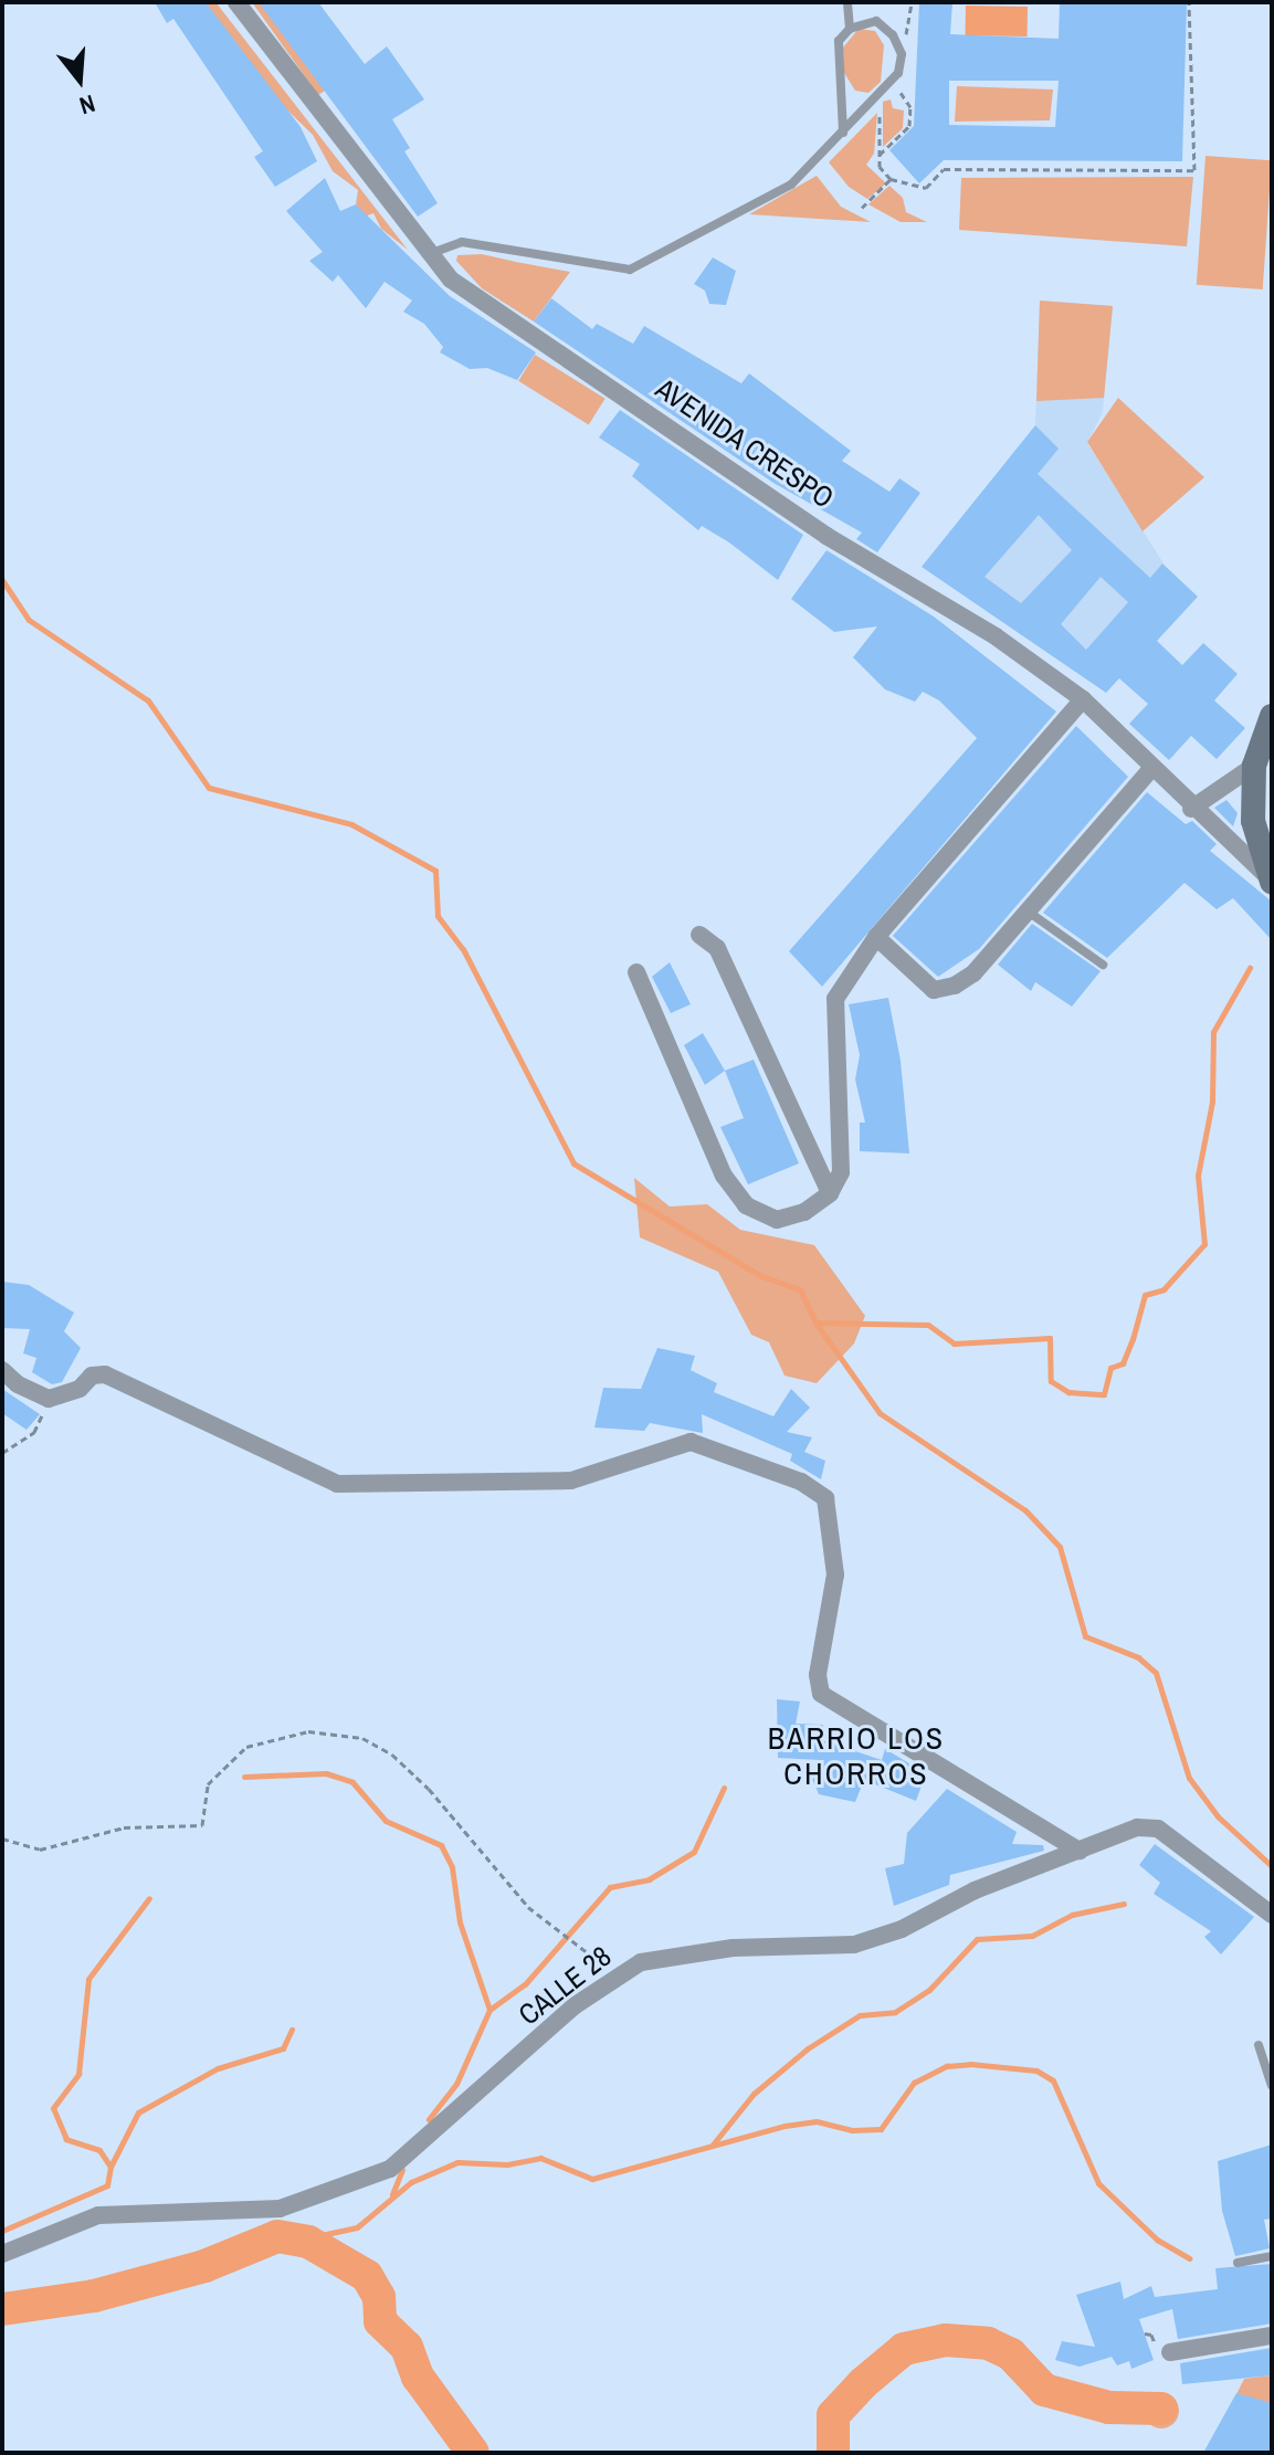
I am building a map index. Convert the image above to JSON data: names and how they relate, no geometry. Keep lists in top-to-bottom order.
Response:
{
  "streets": {
    "street": ["AVENIDA CRESPO", "CALLE 28"]
  },
  "districts": ["BARRIO LOS CHORROS"],
  "north": "bottom"
}
